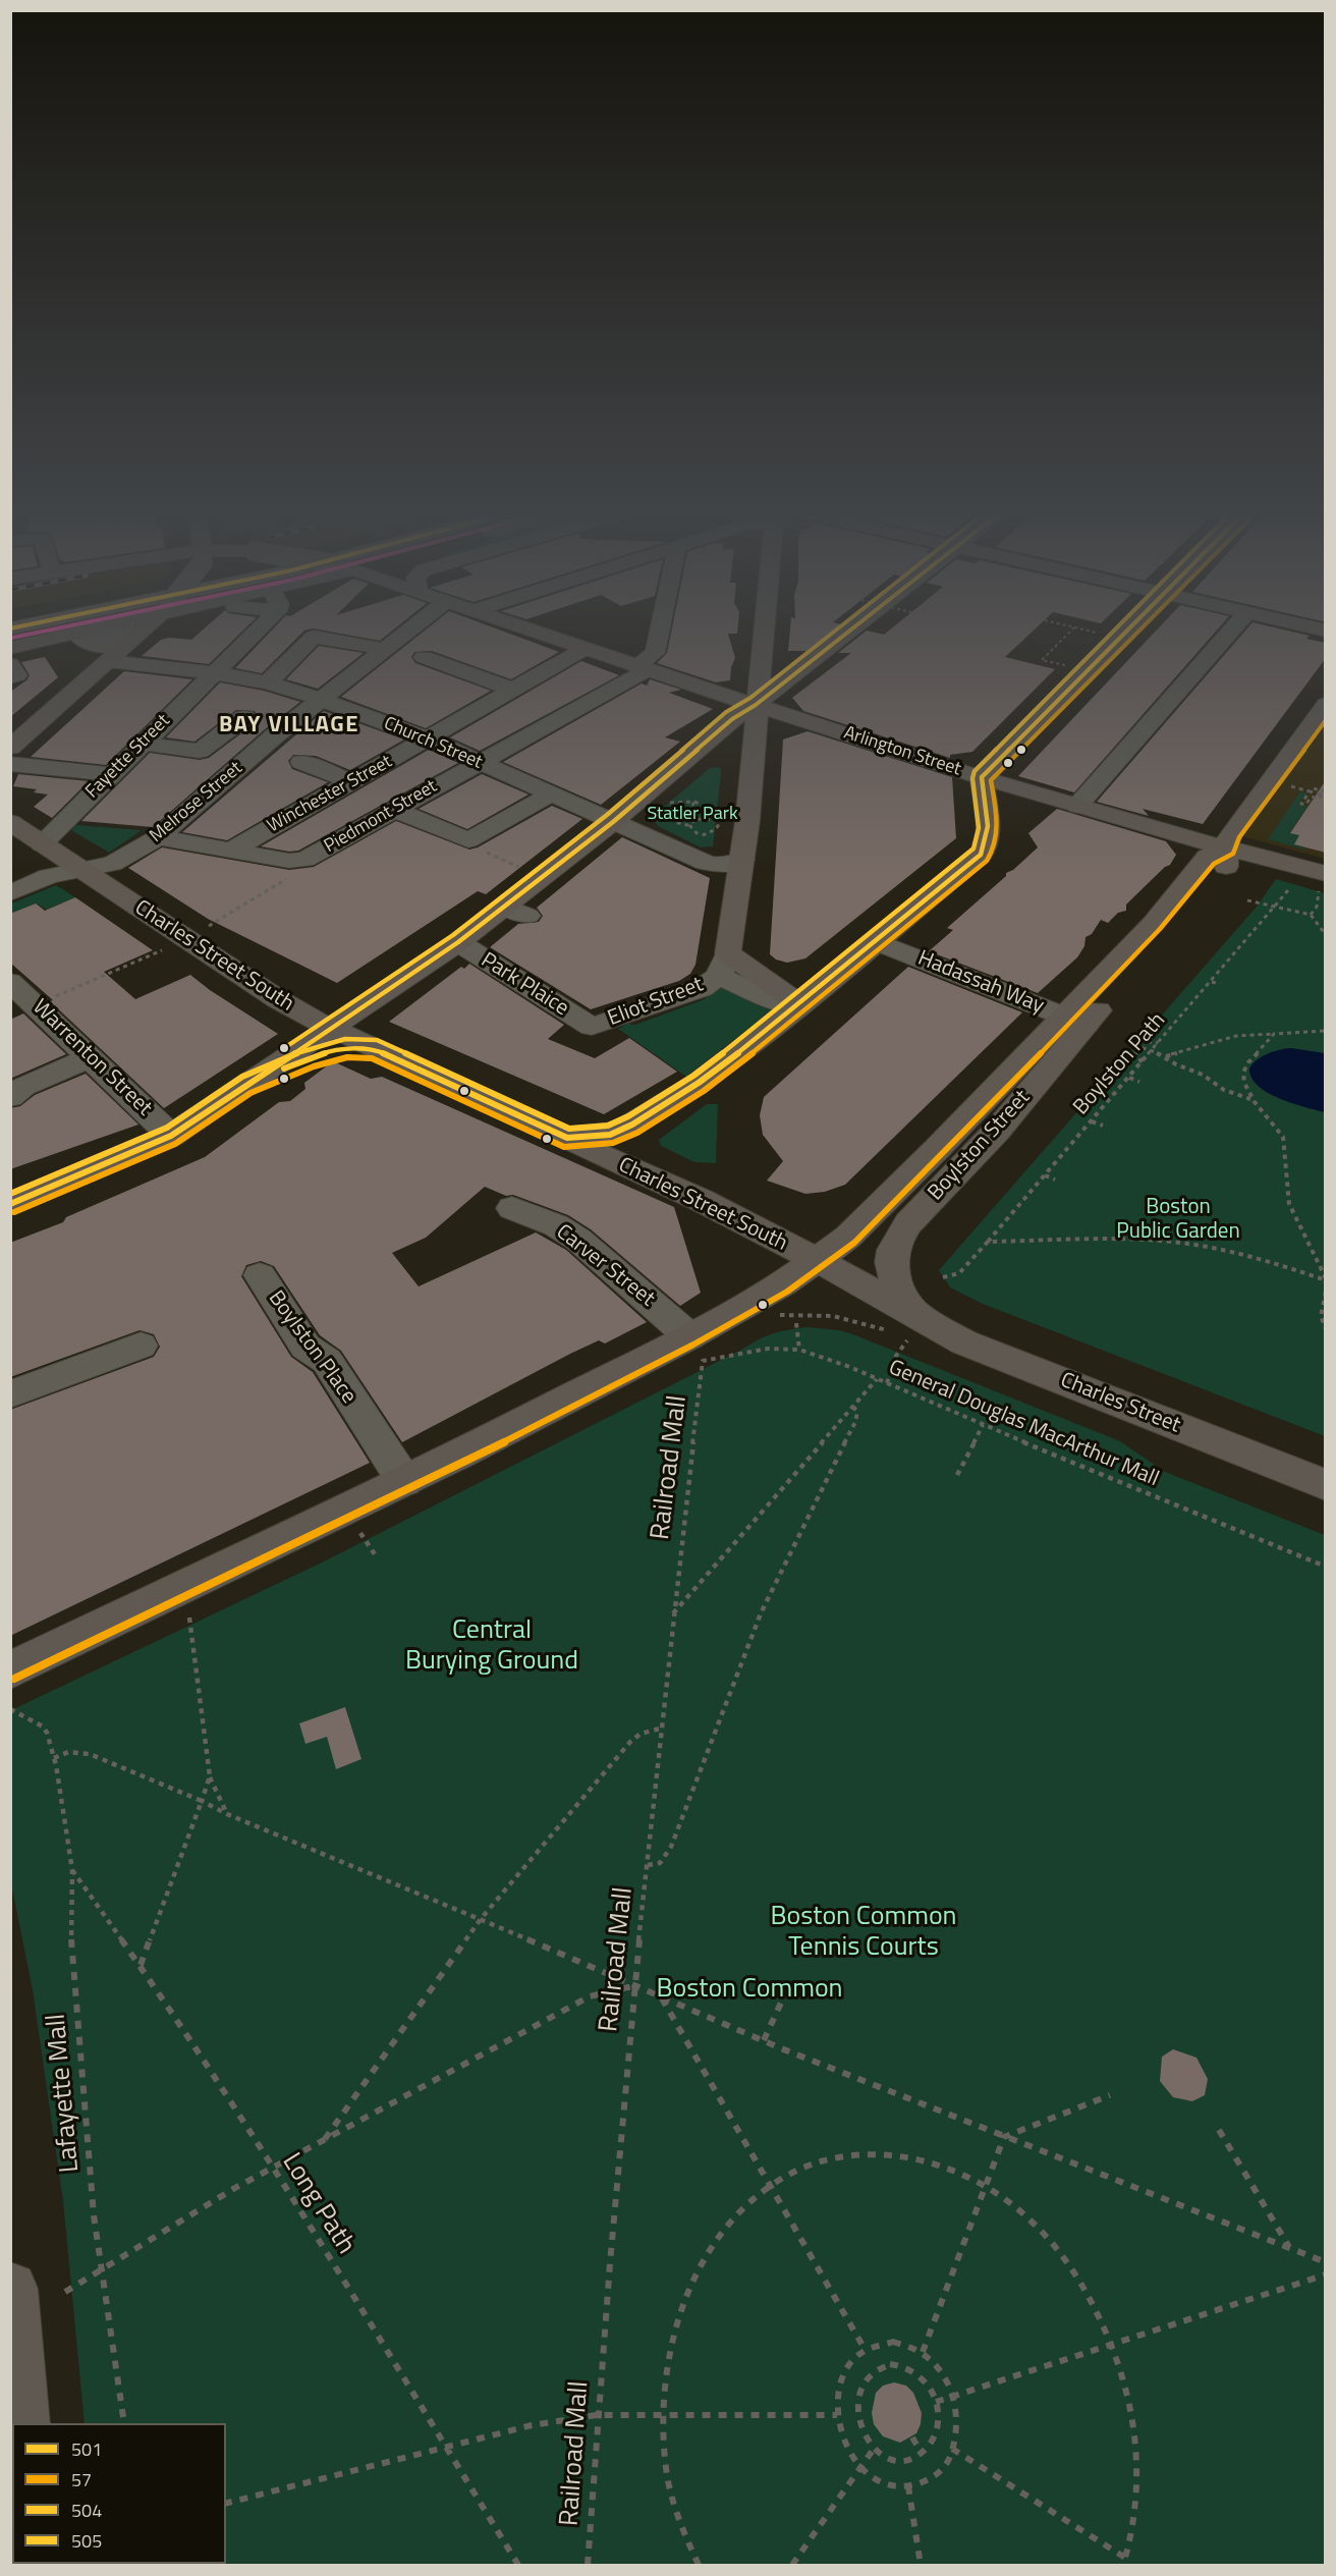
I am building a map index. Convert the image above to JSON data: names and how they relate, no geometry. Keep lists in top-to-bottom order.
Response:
{
  "streets": {
    "main road": [
      "Arlington Street",
      "Charles Street South",
      "Boylston Street",
      "Charles Street"
    ],
    "street": [
      "Church Street",
      "Fayette Street",
      "Winchester Street",
      "Melrose Street",
      "Piedmont Street",
      "Hadassah Way",
      "Park Plaice",
      "Eliot Street",
      "Warrenton Street",
      "Carver Street",
      "Boylston Place"
    ],
    "path": [
      "Boylston Path",
      "General Douglas MacArthur Mall",
      "Railroad Mall",
      "Lafayette Mall",
      "Long Path"
    ]
  },
  "crossings": [
    ["Church Street", "Fayette Street"],
    ["Church Street", "Winchester Street"],
    ["Church Street", "Melrose Street"],
    ["Church Street", "Piedmont Street"],
    ["Arlington Street", "Winchester Street"],
    ["Arlington Street", "Piedmont Street"],
    ["Arlington Street", "Boylston Street"],
    ["Fayette Street", "Charles Street South"],
    ["Melrose Street", "Charles Street South"],
    ["Charles Street South", "Boylston Street"],
    ["Charles Street South", "Charles Street"],
    ["Hadassah Way", "Boylston Street"],
    ["Park Plaice", "Eliot Street"],
    ["Boylston Street", "Carver Street"],
    ["Boylston Street", "Boylston Place"],
    ["Boylston Street", "Charles Street"],
    ["Boylston Street", "General Douglas MacArthur Mall"],
    ["Boylston Street", "Railroad Mall"],
    ["Carver Street", "General Douglas MacArthur Mall"],
    ["Carver Street", "Railroad Mall"],
    ["General Douglas MacArthur Mall", "Railroad Mall"],
    ["Lafayette Mall", "Long Path"]
  ],
  "districts": ["BAY VILLAGE"],
  "parks": [
    "Statler Park",
    "Boston Public Garden",
    "Central Burying Ground",
    "Boston Common Tennis Courts",
    "Boston Common"
  ],
  "lines": ["transit line 501", "transit line 57", "transit line 504"],
  "legend": [
    "501",
    "57",
    "504",
    "505"
  ]
}
